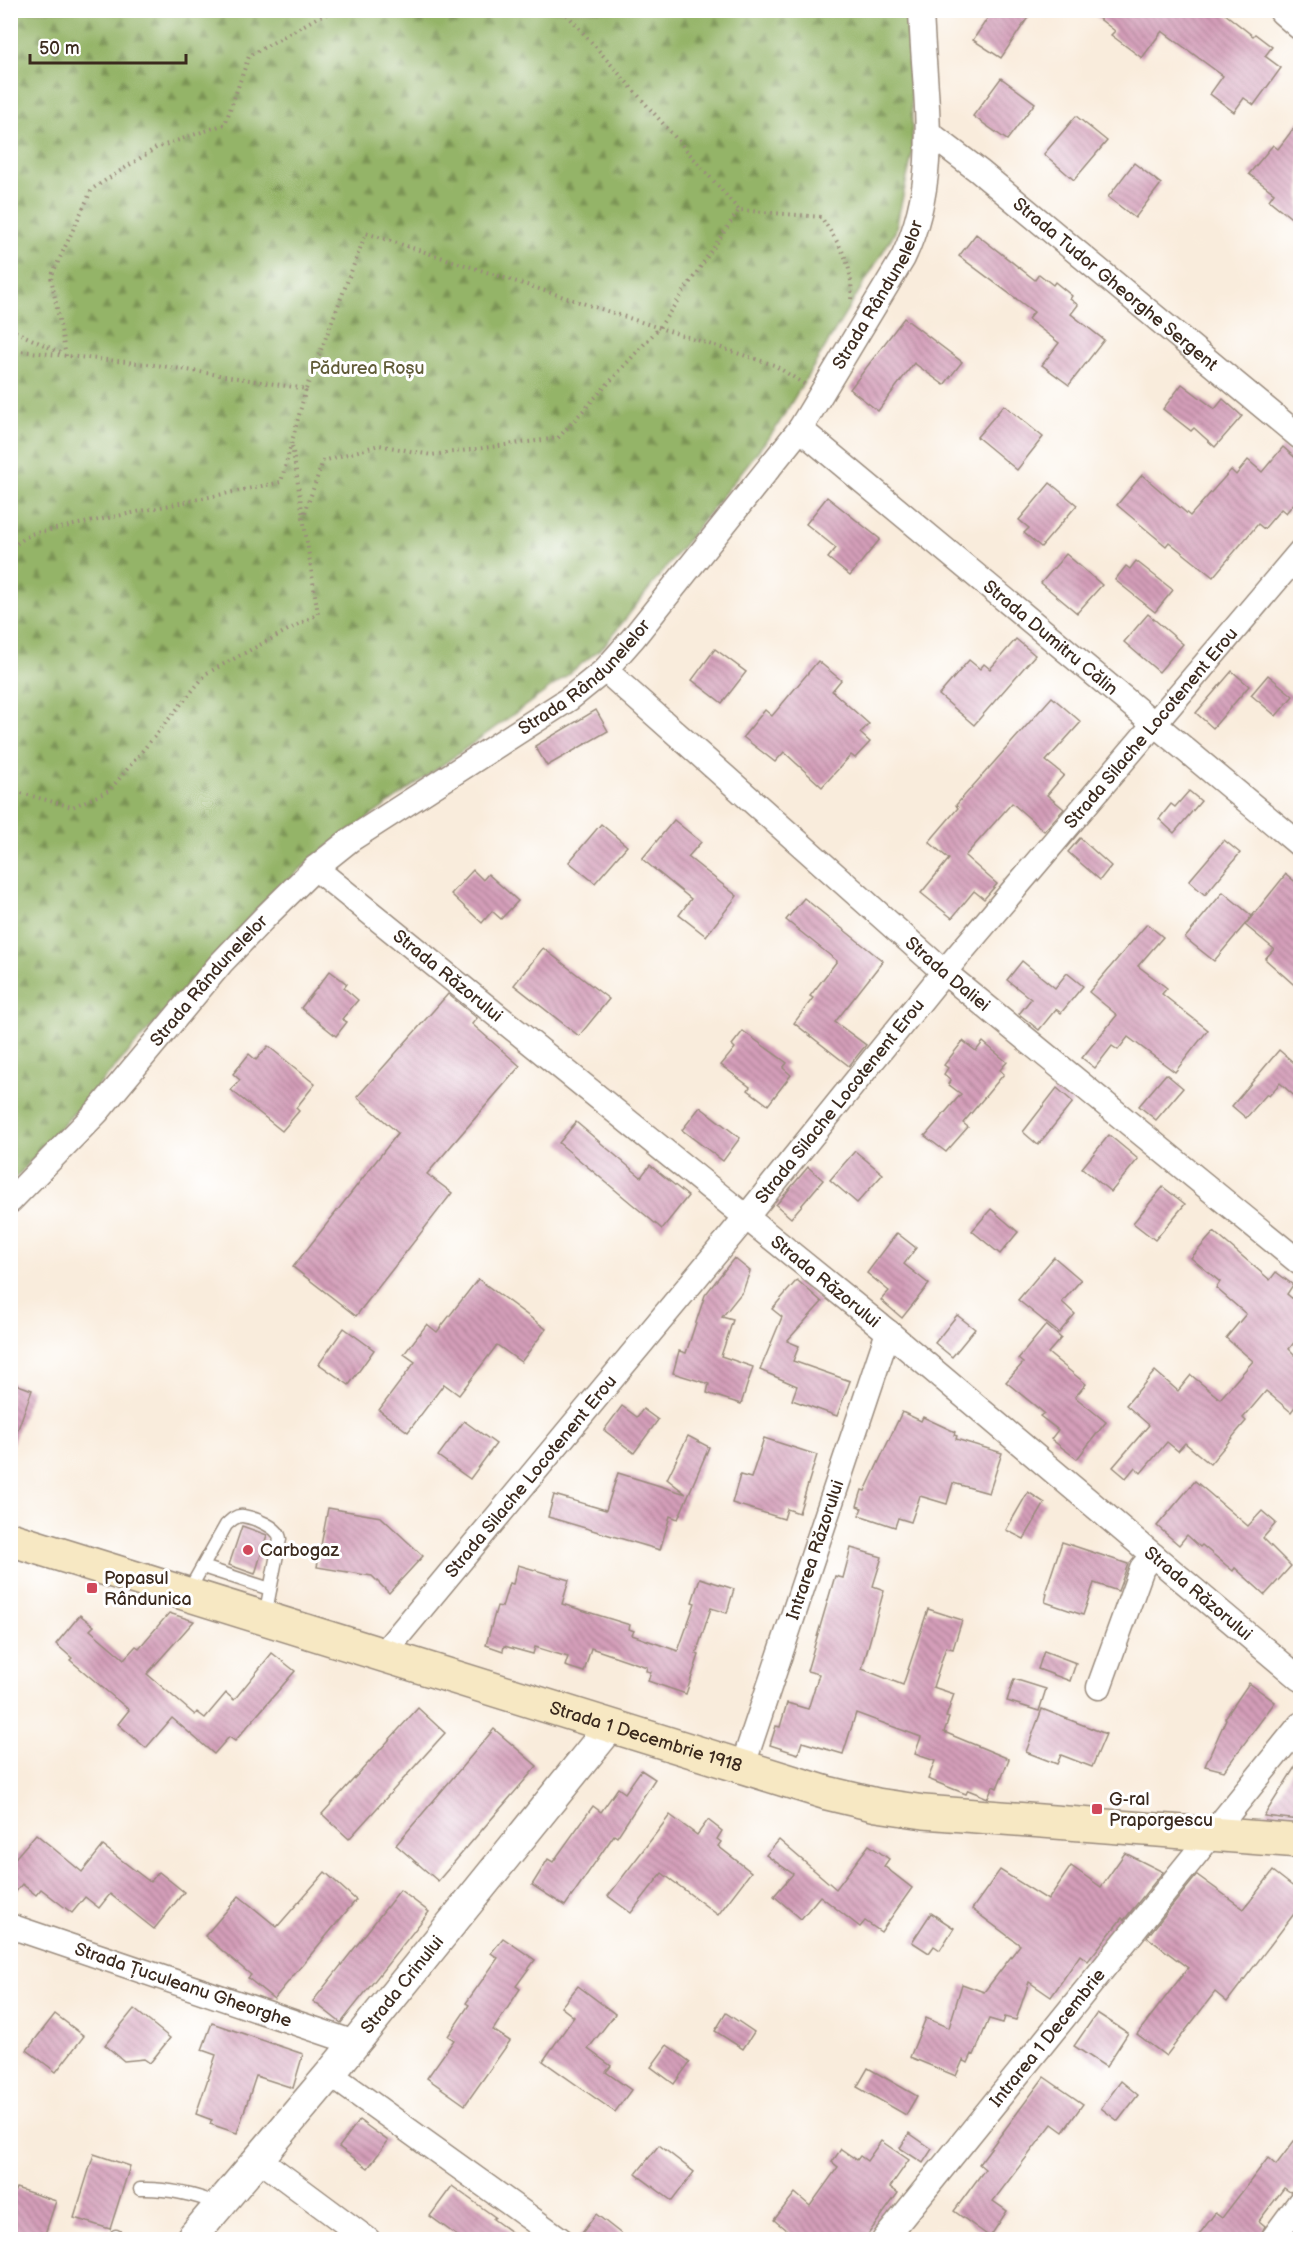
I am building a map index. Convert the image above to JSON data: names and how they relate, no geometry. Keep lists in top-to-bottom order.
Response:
{
  "streets": {
    "main road": ["Strada 1 Decembrie 1918"],
    "street": [
      "Strada Tudor Gheorghe Sergent",
      "Strada Rândunelelor",
      "Strada Dumitru Călin",
      "Strada Silache Locotenent Erou",
      "Strada Daliei",
      "Strada Răzorului",
      "Intrarea Răzorului",
      "Strada Țuculeanu Gheorghe",
      "Strada Crinului",
      "Intrarea 1 Decembrie"
    ]
  },
  "crossings": [
    ["Strada Tudor Gheorghe Sergent", "Strada Rândunelelor"],
    ["Strada Rândunelelor", "Strada Dumitru Călin"],
    ["Strada Rândunelelor", "Strada Daliei"],
    ["Strada Rândunelelor", "Strada Răzorului"],
    ["Strada Dumitru Călin", "Strada Silache Locotenent Erou"],
    ["Strada Silache Locotenent Erou", "Strada Daliei"],
    ["Strada Silache Locotenent Erou", "Strada Răzorului"],
    ["Strada Silache Locotenent Erou", "Strada 1 Decembrie 1918"],
    ["Strada Răzorului", "Intrarea Răzorului"],
    ["Intrarea Răzorului", "Strada 1 Decembrie 1918"],
    ["Strada 1 Decembrie 1918", "Strada Crinului"],
    ["Strada 1 Decembrie 1918", "Intrarea 1 Decembrie"],
    ["Strada Țuculeanu Gheorghe", "Strada Crinului"]
  ],
  "parks": ["Pădurea Roșu"],
  "places": {
    "other": ["Carbogaz"],
    "transit": ["Popasul Rândunica", "G-ral Praporgescu"]
  },
  "scale_bar": "50 m"
}
